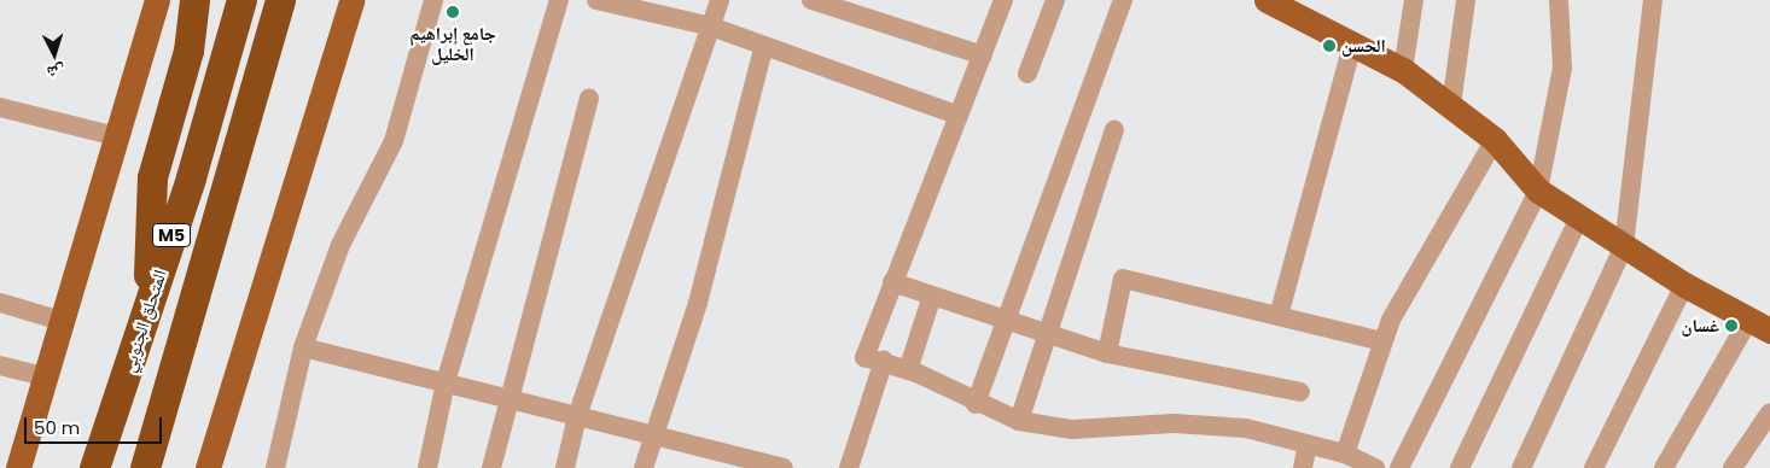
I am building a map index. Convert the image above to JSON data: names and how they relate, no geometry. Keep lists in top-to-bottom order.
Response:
{
  "streets": {
    "highway": ["M5", "المتحلق الجنوبي"]
  },
  "places": ["جامع إبراهيم الخليل", "الحسن", "غسان"],
  "scale_bar": "50 m",
  "north": "bottom"
}
